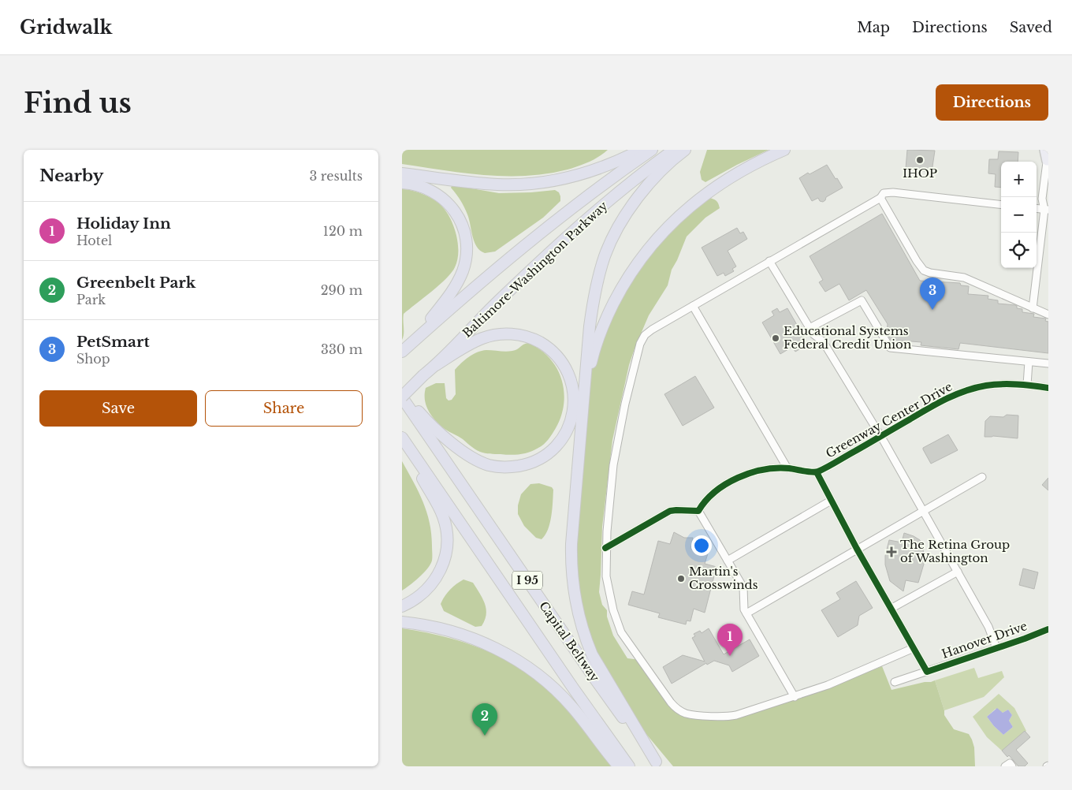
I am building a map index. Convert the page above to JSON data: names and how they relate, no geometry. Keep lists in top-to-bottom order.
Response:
{
  "streets": {
    "highway": ["Baltimore-Washington Parkway", "I 95", "Capital Beltway"],
    "street": ["Greenway Center Drive", "Hanover Drive"]
  },
  "crossings": [
    ["Baltimore-Washington Parkway", "Capital Beltway"]
  ],
  "places": {
    "other": ["IHOP", "Educational Systems Federal Credit Union", "Martin's Crosswinds"],
    "health": ["The Retina Group of Washington"]
  },
  "page": {
    "header": "Gridwalk",
    "nav": ["Map", "Directions", "Saved"],
    "buttons": [
      "Directions",
      ["Save", "Share"]
    ],
    "title": "Find us",
    "heading": ["Nearby", "3 results"],
    "map_buttons": ["+", "−"],
    "list": [
      {
        "mark": "1",
        "name": "Holiday Inn",
        "note": "Hotel",
        "value": "120 m"
      },
      {
        "mark": "2",
        "name": "Greenbelt Park",
        "note": "Park",
        "value": "290 m"
      },
      {
        "mark": "3",
        "name": "PetSmart",
        "note": "Shop",
        "value": "330 m"
      }
    ],
    "pins": ["3", "1", "2"]
  }
}
